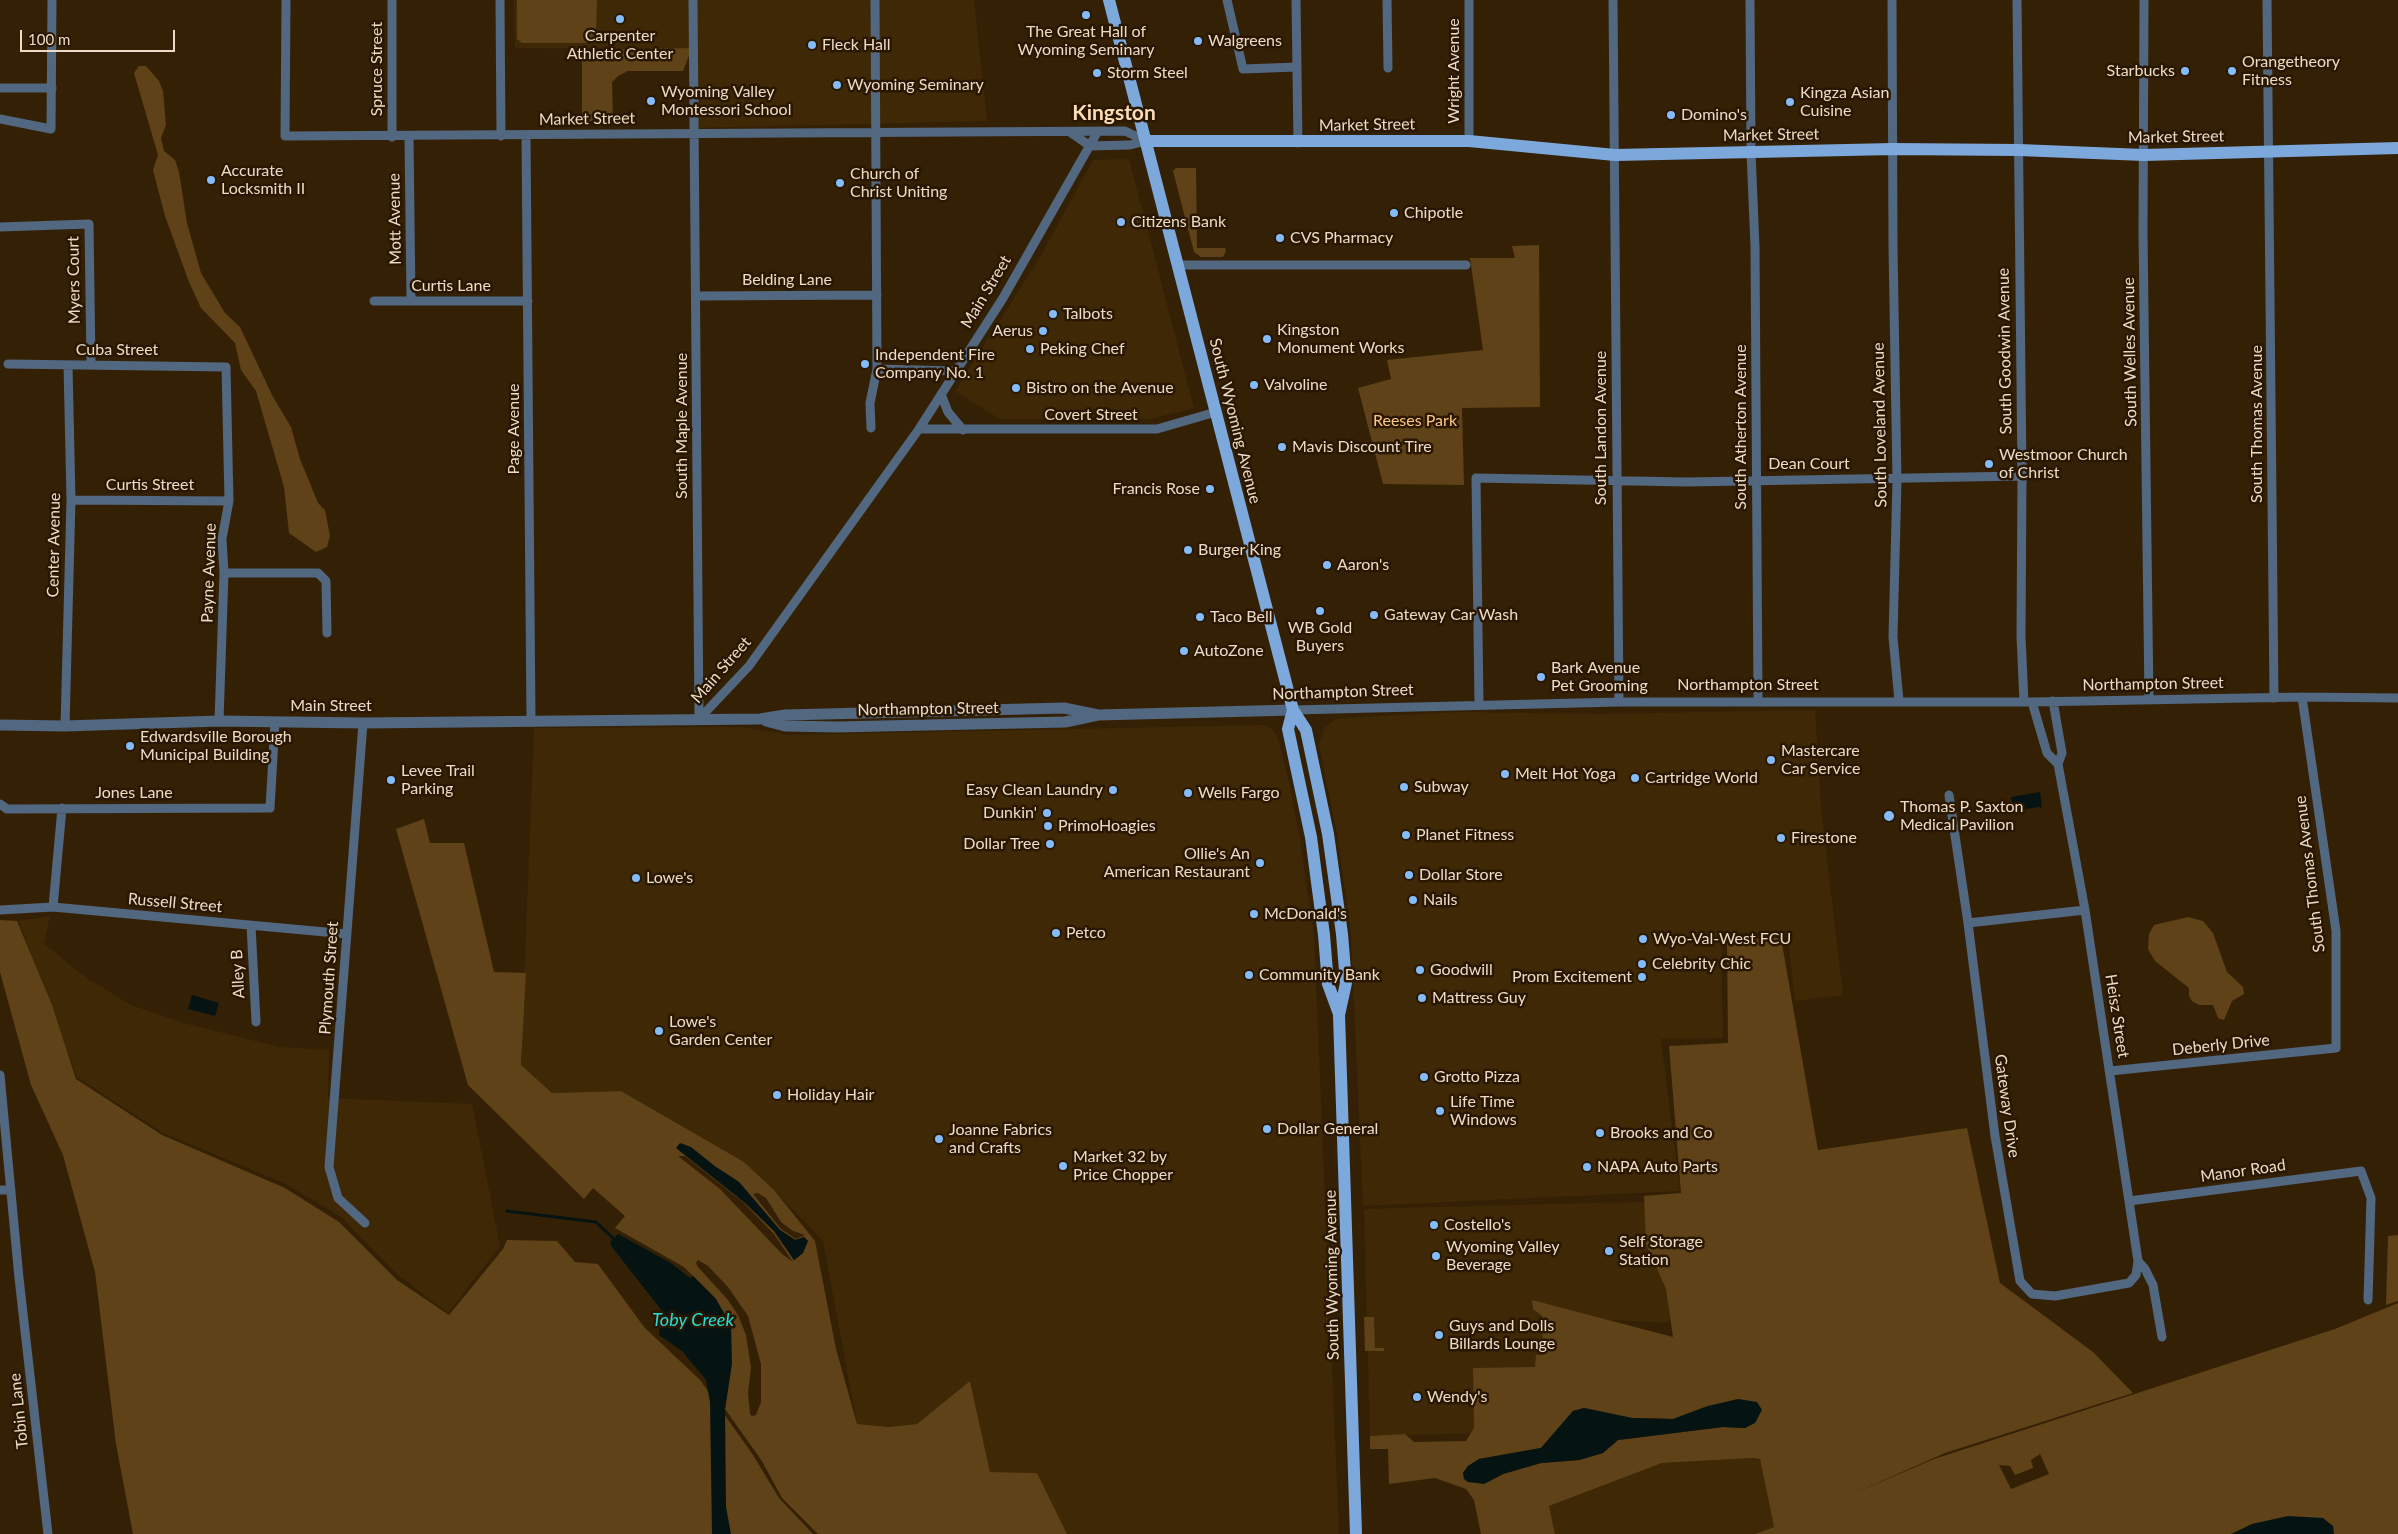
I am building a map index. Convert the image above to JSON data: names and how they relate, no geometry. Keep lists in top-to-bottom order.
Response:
{
  "streets": {
    "main road": ["Market Street", "South Wyoming Avenue"],
    "street": [
      "Spruce Street",
      "Wright Avenue",
      "Mott Avenue",
      "Myers Court",
      "Belding Lane",
      "Curtis Lane",
      "Main Street",
      "Cuba Street",
      "South Goodwin Avenue",
      "South Welles Avenue",
      "Covert Street",
      "South Thomas Avenue",
      "South Loveland Avenue",
      "South Maple Avenue",
      "South Atherton Avenue",
      "South Landon Avenue",
      "Page Avenue",
      "Dean Court",
      "Curtis Street",
      "Center Avenue",
      "Payne Avenue",
      "Northampton Street",
      "Jones Lane",
      "Russell Street",
      "Alley B",
      "Plymouth Street",
      "Heisz Street",
      "Deberly Drive",
      "Gateway Drive",
      "Manor Road",
      "Tobin Lane"
    ]
  },
  "crossings": [
    ["Spruce Street", "Market Street"],
    ["Wright Avenue", "Market Street"],
    ["Market Street", "Mott Avenue"],
    ["Market Street", "Main Street"],
    ["Market Street", "South Goodwin Avenue"],
    ["Market Street", "South Welles Avenue"],
    ["Market Street", "South Wyoming Avenue"],
    ["Market Street", "South Thomas Avenue"],
    ["Market Street", "South Loveland Avenue"],
    ["Market Street", "South Maple Avenue"],
    ["Market Street", "South Atherton Avenue"],
    ["Market Street", "South Landon Avenue"],
    ["Market Street", "Page Avenue"],
    ["Mott Avenue", "Curtis Lane"],
    ["Myers Court", "Cuba Street"],
    ["Belding Lane", "South Maple Avenue"],
    ["Curtis Lane", "Page Avenue"],
    ["Main Street", "Covert Street"],
    ["Main Street", "South Maple Avenue"],
    ["Main Street", "Page Avenue"],
    ["Main Street", "Center Avenue"],
    ["Main Street", "Payne Avenue"],
    ["Main Street", "Northampton Street"],
    ["Main Street", "Jones Lane"],
    ["Main Street", "Plymouth Street"],
    ["Cuba Street", "Center Avenue"],
    ["Cuba Street", "Payne Avenue"],
    ["South Goodwin Avenue", "Dean Court"],
    ["South Goodwin Avenue", "Northampton Street"],
    ["South Goodwin Avenue", "Heisz Street"],
    ["South Welles Avenue", "Northampton Street"],
    ["Covert Street", "South Wyoming Avenue"],
    ["South Wyoming Avenue", "Northampton Street"],
    ["South Thomas Avenue", "Northampton Street"],
    ["South Thomas Avenue", "Deberly Drive"],
    ["South Loveland Avenue", "Dean Court"],
    ["South Loveland Avenue", "Northampton Street"],
    ["South Maple Avenue", "Northampton Street"],
    ["South Atherton Avenue", "Dean Court"],
    ["South Atherton Avenue", "Northampton Street"],
    ["South Landon Avenue", "Dean Court"],
    ["South Landon Avenue", "Northampton Street"],
    ["Dean Court", "Northampton Street"],
    ["Curtis Street", "Center Avenue"],
    ["Curtis Street", "Payne Avenue"],
    ["Northampton Street", "Heisz Street"],
    ["Russell Street", "Alley B"],
    ["Russell Street", "Plymouth Street"],
    ["Heisz Street", "Deberly Drive"],
    ["Heisz Street", "Gateway Drive"],
    ["Heisz Street", "Manor Road"]
  ],
  "districts": ["Kingston"],
  "water": ["Toby Creek"],
  "parks": ["Reeses Park"],
  "places": [
    "The Great Hall of Wyoming Seminary",
    "Carpenter Athletic Center",
    "Walgreens",
    "Fleck Hall",
    "Starbucks",
    "Orangetheory Fitness",
    "Storm Steel",
    "Wyoming Seminary",
    "Wyoming Valley Montessori School",
    "Kingza Asian Cuisine",
    "Domino's",
    "Accurate Locksmith II",
    "Church of Christ Uniting",
    "Chipotle",
    "Citizens Bank",
    "CVS Pharmacy",
    "Talbots",
    "Aerus",
    "Kingston Monument Works",
    "Peking Chef",
    "Independent Fire Company No. 1",
    "Valvoline",
    "Bistro on the Avenue",
    "Mavis Discount Tire",
    "Westmoor Church of Christ",
    "Francis Rose",
    "Burger King",
    "Aaron's",
    "WB Gold Buyers",
    "Gateway Car Wash",
    "Taco Bell",
    "AutoZone",
    "Bark Avenue Pet Grooming",
    "Edwardsville Borough Municipal Building",
    "Mastercare Car Service",
    "Melt Hot Yoga",
    "Cartridge World",
    "Levee Trail Parking",
    "Subway",
    "Easy Clean Laundry",
    "Wells Fargo",
    "Dunkin'",
    "Thomas P. Saxton Medical Pavilion",
    "PrimoHoagies",
    "Planet Fitness",
    "Firestone",
    "Dollar Tree",
    "Ollie's An American Restaurant",
    "Dollar Store",
    "Lowe's",
    "Nails",
    "McDonald's",
    "Petco",
    "Wyo-Val-West FCU",
    "Celebrity Chic",
    "Goodwill",
    "Community Bank",
    "Prom Excitement",
    "Mattress Guy",
    "Lowe's Garden Center",
    "Grotto Pizza",
    "Holiday Hair",
    "Life Time Windows",
    "Dollar General",
    "Brooks and Co",
    "Joanne Fabrics and Crafts",
    "Market 32 by Price Chopper",
    "NAPA Auto Parts",
    "Costello's",
    "Self Storage Station",
    "Wyoming Valley Beverage",
    "Guys and Dolls Billards Lounge",
    "Wendy's"
  ],
  "scale_bar": "100 m"
}
